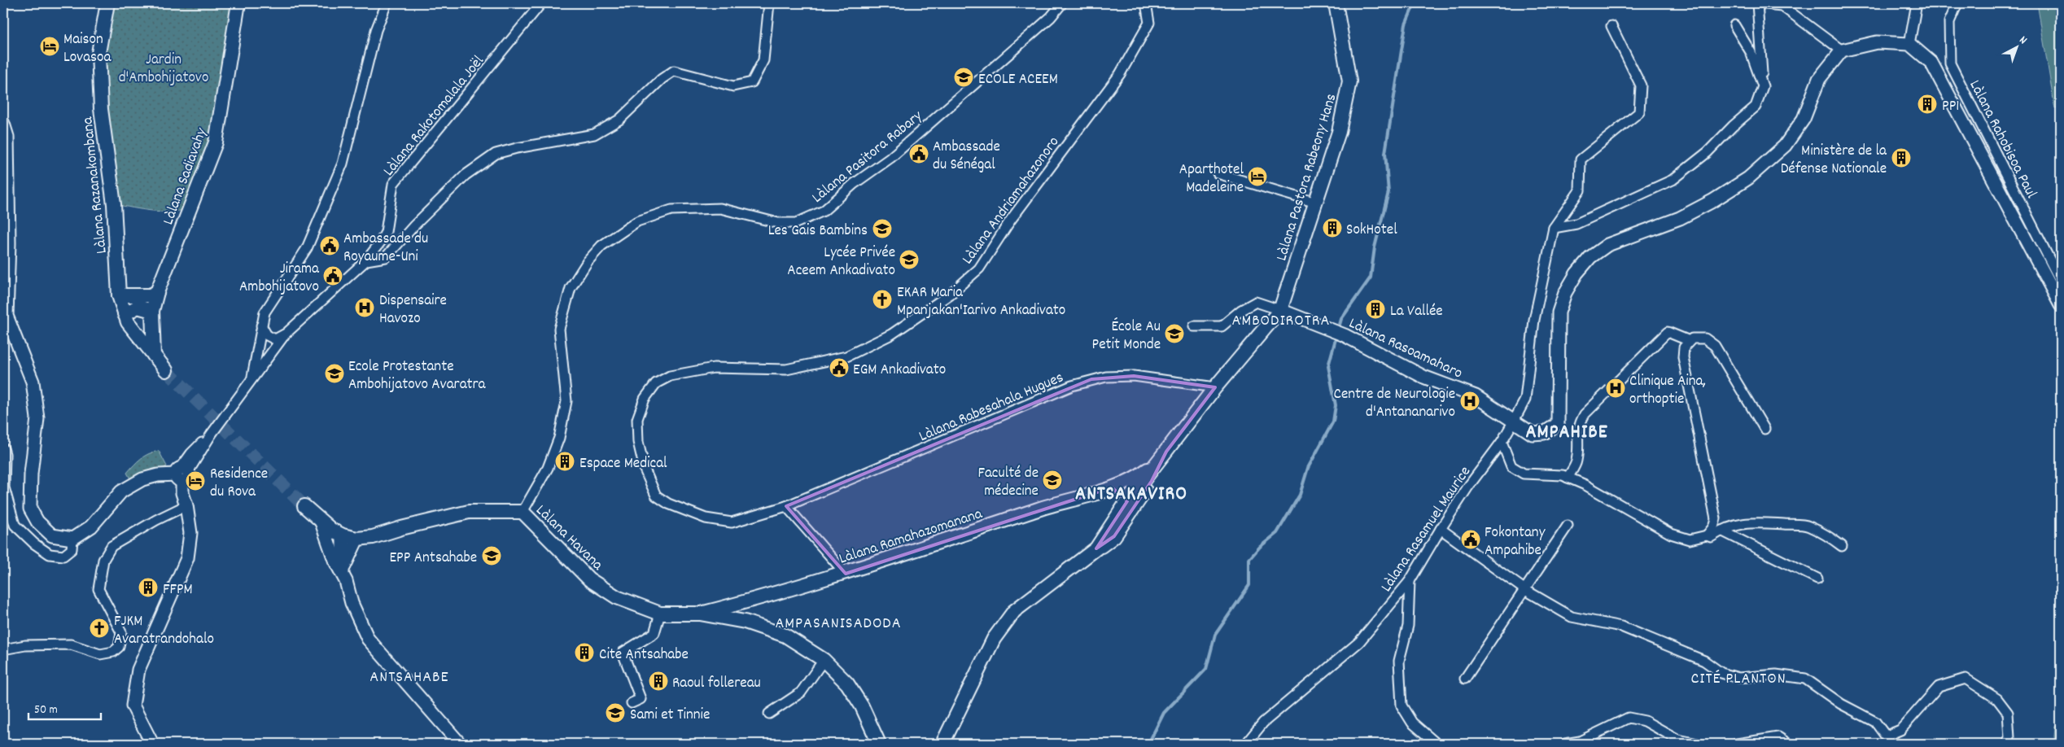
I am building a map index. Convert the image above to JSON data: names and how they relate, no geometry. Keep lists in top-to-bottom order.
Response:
{
  "streets": {
    "main road": [
      "Làlana Sadiavahy",
      "Làlana Pastora Rabeony Hans",
      "Làlana Razanakombana",
      "Làlana Ramahazomanana",
      "Làlana Havana"
    ],
    "street": [
      "Làlana Rakotomalala Joël",
      "Làlana Rahobisoa Paul",
      "Làlana Pasitora Rabary",
      "Làlana Andriamahazonoro",
      "Làlana Rasoamaharo",
      "Làlana Rabesahala Hugues",
      "Làlana Rasamuel Maurice"
    ]
  },
  "crossings": [
    ["Làlana Pasitora Rabary", "Làlana Havana"],
    ["Làlana Sadiavahy", "Làlana Razanakombana"],
    ["Làlana Pastora Rabeony Hans", "Làlana Rasoamaharo"],
    ["Làlana Andriamahazonoro", "Làlana Rabesahala Hugues"],
    ["Làlana Rasoamaharo", "Làlana Rasamuel Maurice"],
    ["Làlana Ramahazomanana", "Làlana Havana"]
  ],
  "districts": [
    "AMBODIROTRA",
    "AMPAHIBE",
    "ANTSAKAVIRO",
    "AMPASANISADODA",
    "ANTSAHABE",
    "CITÉ PLANTON"
  ],
  "parks": ["Jardin d'Ambohijatovo"],
  "places": {
    "hotel": ["Maison Lovasoa", "Aparthotel Madeleine", "Residence du Rova"],
    "school or university": [
      "ECOLE ACEEM",
      "Les Gais Bambins",
      "Lycée Privée Aceem Ankadivato",
      "École Au Petit Monde",
      "Ecole Protestante Ambohijatovo Avaratra",
      "Faculté de médecine",
      "EPP Antsahabe",
      "Sami et Tinnie"
    ],
    "building": [
      "PP1",
      "Ministère de la Défense Nationale",
      "SokHotel",
      "La Vallée",
      "Espace Medical",
      "FFPM",
      "Cite Antsahabe",
      "Raoul follereau"
    ],
    "public building": [
      "Ambassade du Sénégal",
      "Ambassade du Royaume-Uni",
      "Jirama Ambohijatovo",
      "EGM Ankadivato",
      "Fokontany Ampahibe"
    ],
    "church": ["EKAR Maria Mpanjakan'Iarivo Ankadivato", "FJKM Avaratrandohalo"],
    "hospital": ["Dispensaire Havozo", "Clinique Aina, orthoptie", "Centre de Neurologie d'Antananarivo"]
  },
  "scale_bar": "50 m",
  "north": "top right"
}
